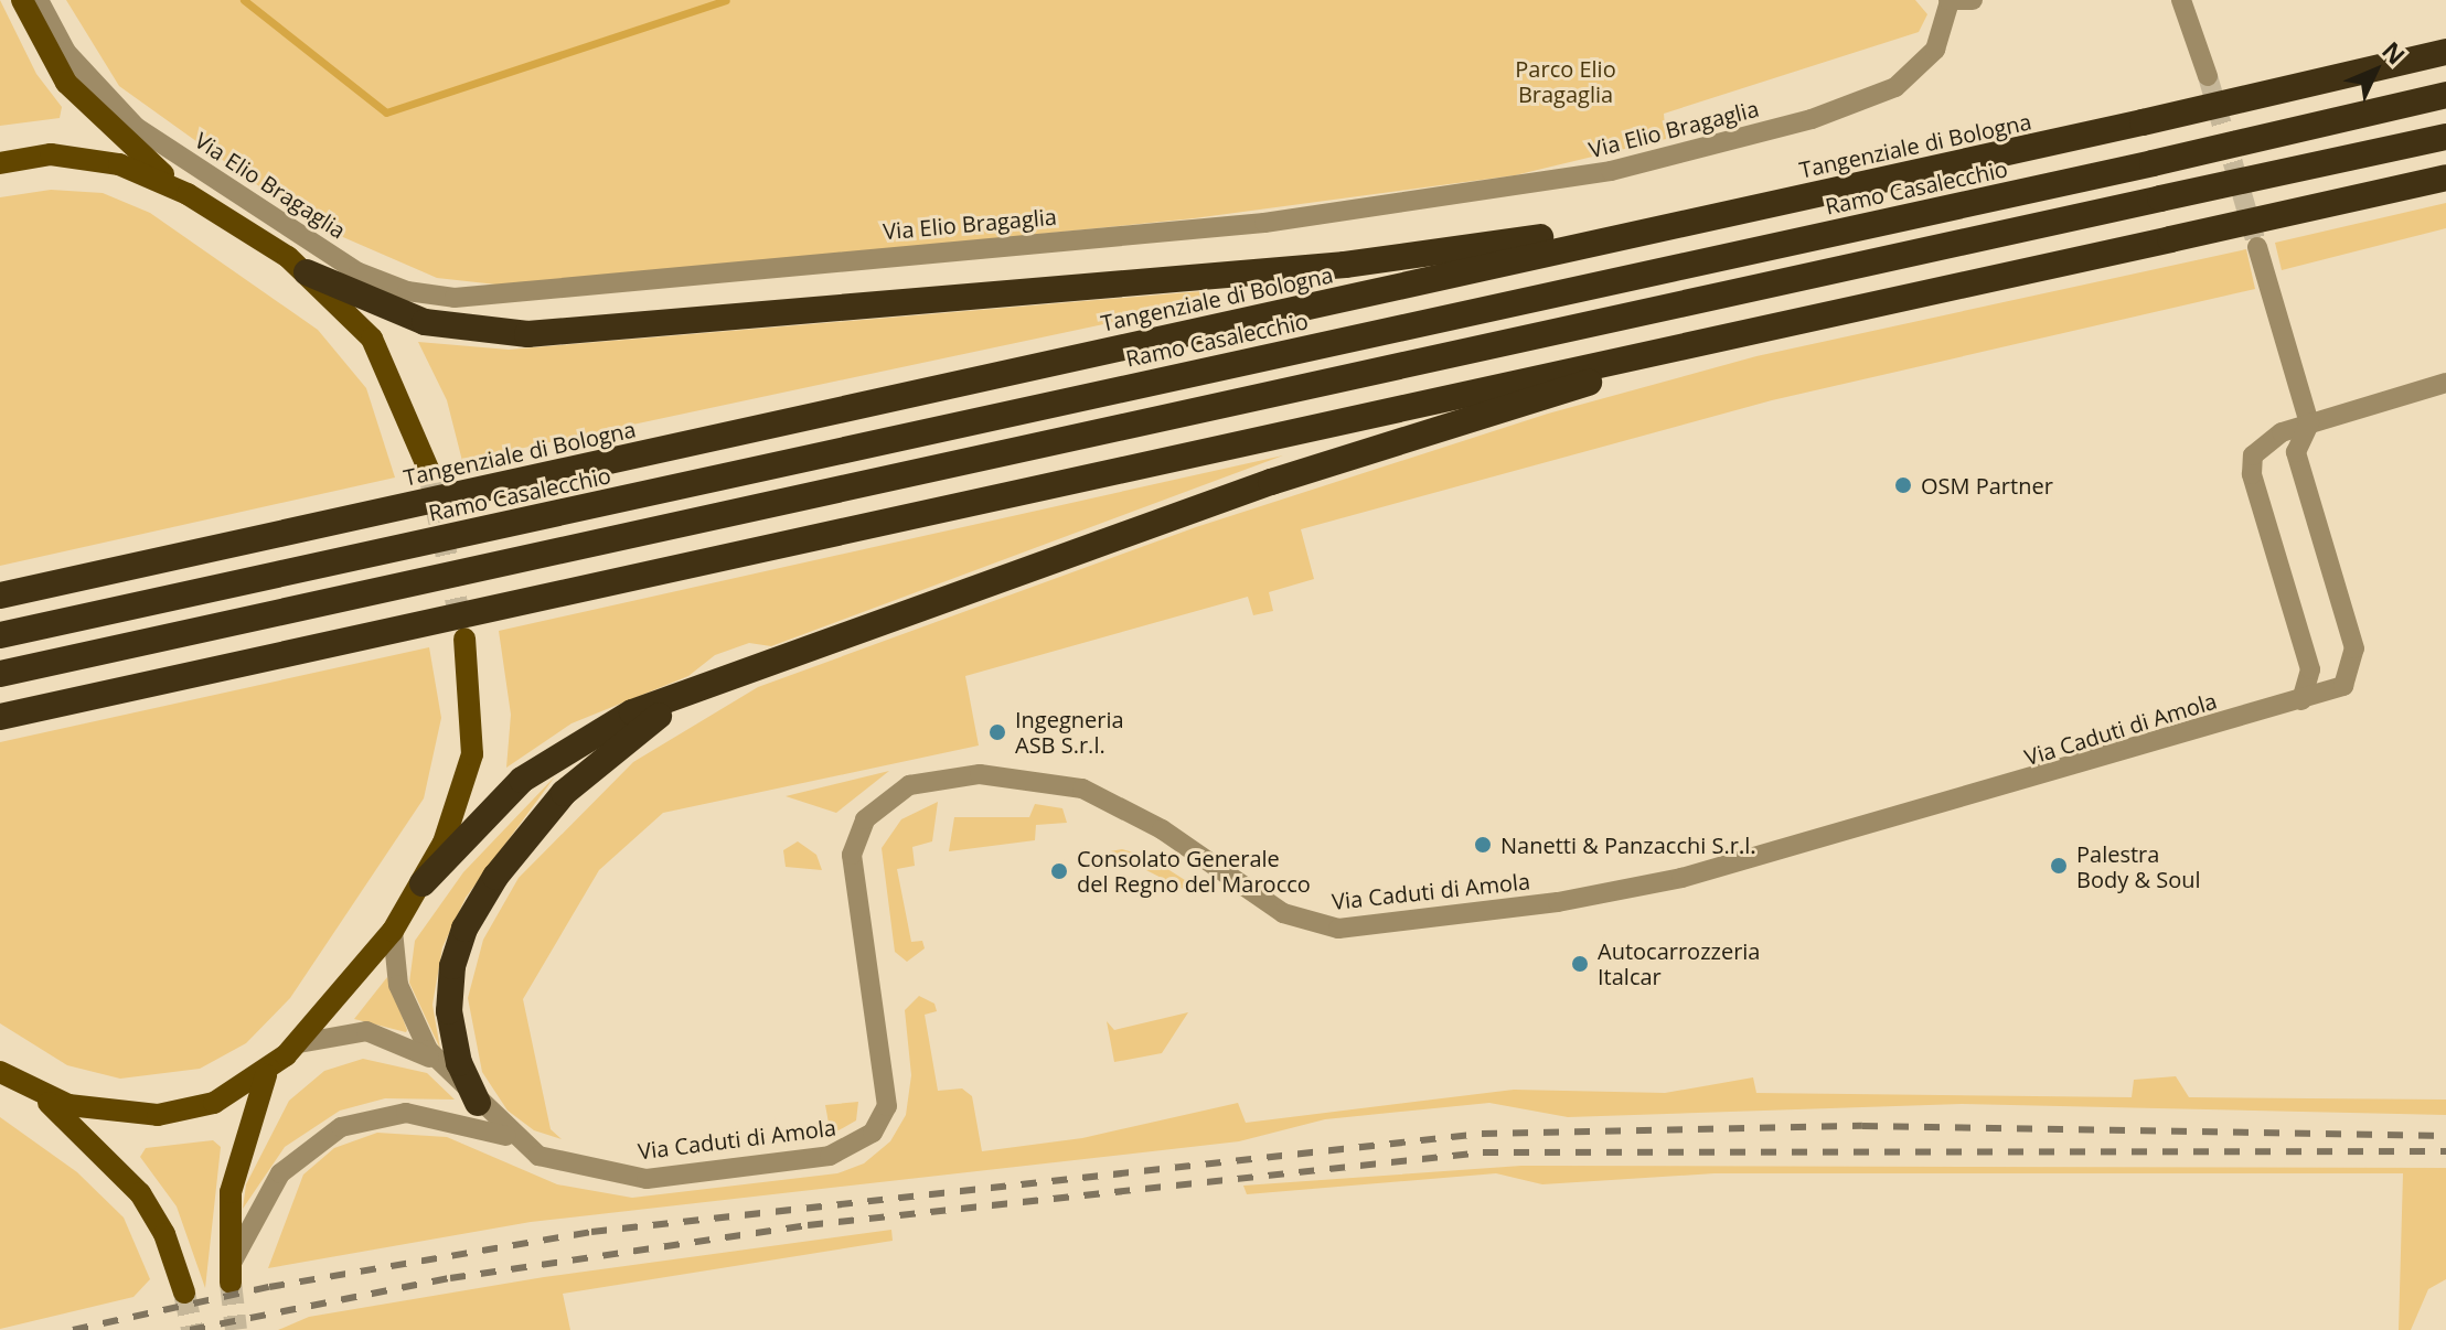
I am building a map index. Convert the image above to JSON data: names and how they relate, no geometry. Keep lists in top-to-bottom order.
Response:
{
  "streets": {
    "highway": ["Tangenziale di Bologna", "Ramo Casalecchio"],
    "street": ["Via Elio Bragaglia", "Via Caduti di Amola"]
  },
  "parks": ["Parco Elio Bragaglia"],
  "places": [
    "OSM Partner",
    "Ingegneria ASB S.r.l.",
    "Nanetti & Panzacchi S.r.l.",
    "Palestra Body & Soul",
    "Consolato Generale del Regno del Marocco",
    "Autocarrozzeria Italcar"
  ],
  "north": "top right"
}
